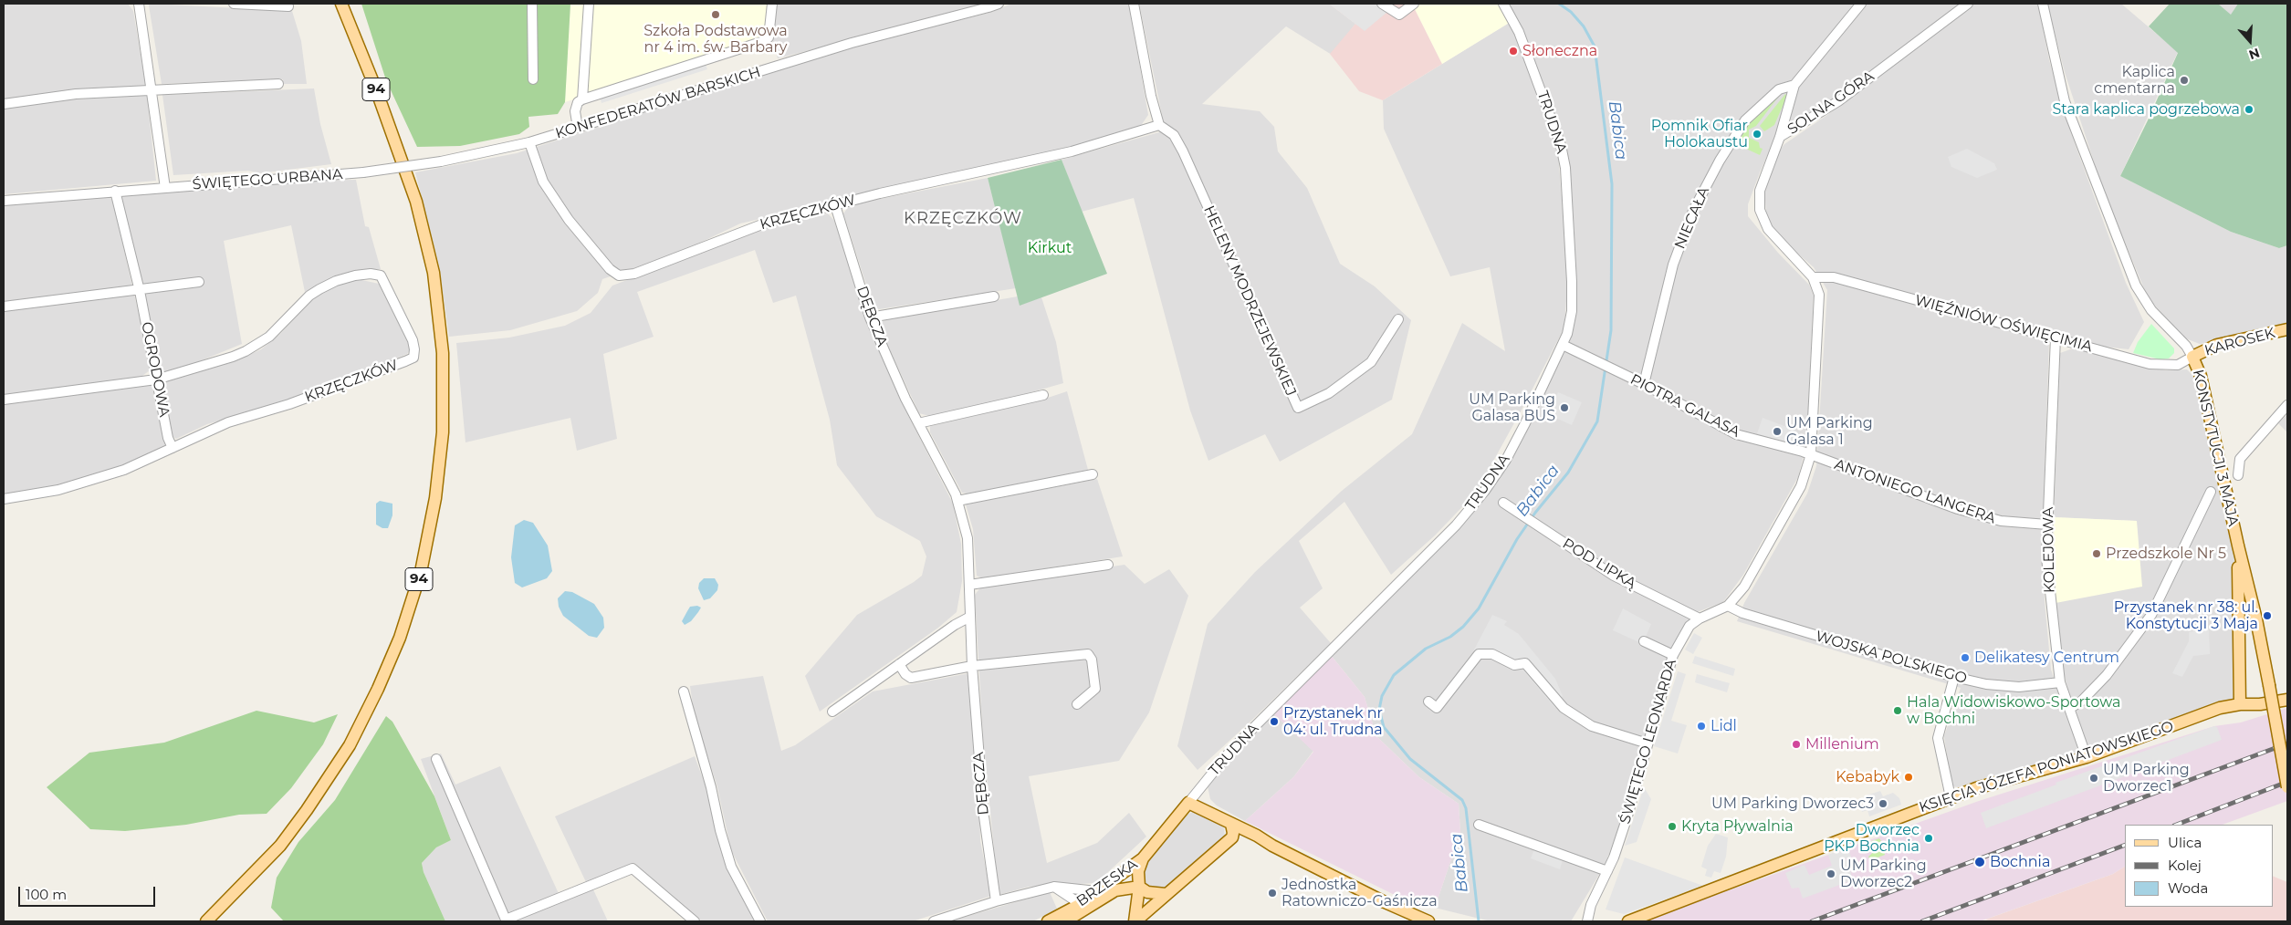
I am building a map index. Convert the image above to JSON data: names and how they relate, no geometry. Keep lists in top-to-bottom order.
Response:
{
  "streets": {
    "main road": [
      "94",
      "TRUDNA",
      "KAROSEK",
      "KONSTYTUCJI 3 MAJA",
      "KSIĘCIA JÓZEFA PONIATOWSKIEGO",
      "BRZESKA"
    ],
    "street": [
      "KONFEDERATÓW BARSKICH",
      "SOLNA GÓRA",
      "ŚWIĘTEGO URBANA",
      "KRZĘCZKÓW",
      "NIECAŁA",
      "HELENY MODRZEJEWSKIEJ",
      "DĘBCZA",
      "WIĘŹNIÓW OŚWIĘCIMIA",
      "OGRODOWA",
      "PIOTRA GALASA",
      "ANTONIEGO LANGERA",
      "KOLEJOWA",
      "POD LIPKĄ",
      "WOJSKA POLSKIEGO",
      "ŚWIĘTEGO LEONARDA"
    ]
  },
  "crossings": [
    ["KONFEDERATÓW BARSKICH", "ŚWIĘTEGO URBANA"],
    ["KONFEDERATÓW BARSKICH", "KRZĘCZKÓW"],
    ["SOLNA GÓRA", "NIECAŁA"],
    ["SOLNA GÓRA", "WIĘŹNIÓW OŚWIĘCIMIA"],
    ["SOLNA GÓRA", "ŚWIĘTEGO LEONARDA"],
    ["TRUDNA", "PIOTRA GALASA"],
    ["TRUDNA", "BRZESKA"],
    ["ŚWIĘTEGO URBANA", "KRZĘCZKÓW"],
    ["ŚWIĘTEGO URBANA", "OGRODOWA"],
    ["KRZĘCZKÓW", "HELENY MODRZEJEWSKIEJ"],
    ["KRZĘCZKÓW", "DĘBCZA"],
    ["KRZĘCZKÓW", "OGRODOWA"],
    ["NIECAŁA", "PIOTRA GALASA"],
    ["WIĘŹNIÓW OŚWIĘCIMIA", "KAROSEK"],
    ["WIĘŹNIÓW OŚWIĘCIMIA", "KONSTYTUCJI 3 MAJA"],
    ["WIĘŹNIÓW OŚWIĘCIMIA", "KOLEJOWA"],
    ["WIĘŹNIÓW OŚWIĘCIMIA", "ŚWIĘTEGO LEONARDA"],
    ["KAROSEK", "KONSTYTUCJI 3 MAJA"],
    ["PIOTRA GALASA", "ANTONIEGO LANGERA"],
    ["PIOTRA GALASA", "ŚWIĘTEGO LEONARDA"],
    ["ANTONIEGO LANGERA", "KOLEJOWA"],
    ["ANTONIEGO LANGERA", "ŚWIĘTEGO LEONARDA"],
    ["KOLEJOWA", "WOJSKA POLSKIEGO"],
    ["KOLEJOWA", "KSIĘCIA JÓZEFA PONIATOWSKIEGO"],
    ["POD LIPKĄ", "ŚWIĘTEGO LEONARDA"],
    ["WOJSKA POLSKIEGO", "ŚWIĘTEGO LEONARDA"]
  ],
  "districts": ["KRZĘCZKÓW"],
  "water": ["Babica"],
  "parks": ["Kirkut"],
  "places": [
    "Szkoła Podstawowa nr 4 im. św. Barbary",
    "Słoneczna",
    "Kaplica cmentarna",
    "Stara kaplica pogrzebowa",
    "Pomnik Ofiar Holokaustu",
    "UM Parking Galasa BUS",
    "UM Parking Galasa 1",
    "Przedszkole Nr 5",
    "Przystanek nr 38: ul. Konstytucji 3 Maja",
    "Delikatesy Centrum",
    "Hala Widowiskowo-Sportowa w Bochni",
    "Przystanek nr 04: ul. Trudna",
    "Lidl",
    "Millenium",
    "Kebabyk",
    "UM Parking Dworzec1",
    "UM Parking Dworzec3",
    "Kryta Pływalnia",
    "Dworzec PKP Bochnia",
    "Bochnia",
    "UM Parking Dworzec2",
    "Jednostka Ratowniczo-Gaśnicza"
  ],
  "legend": ["Ulica", "Kolej", "Woda"],
  "scale_bar": "100 m",
  "north": "bottom"
}
